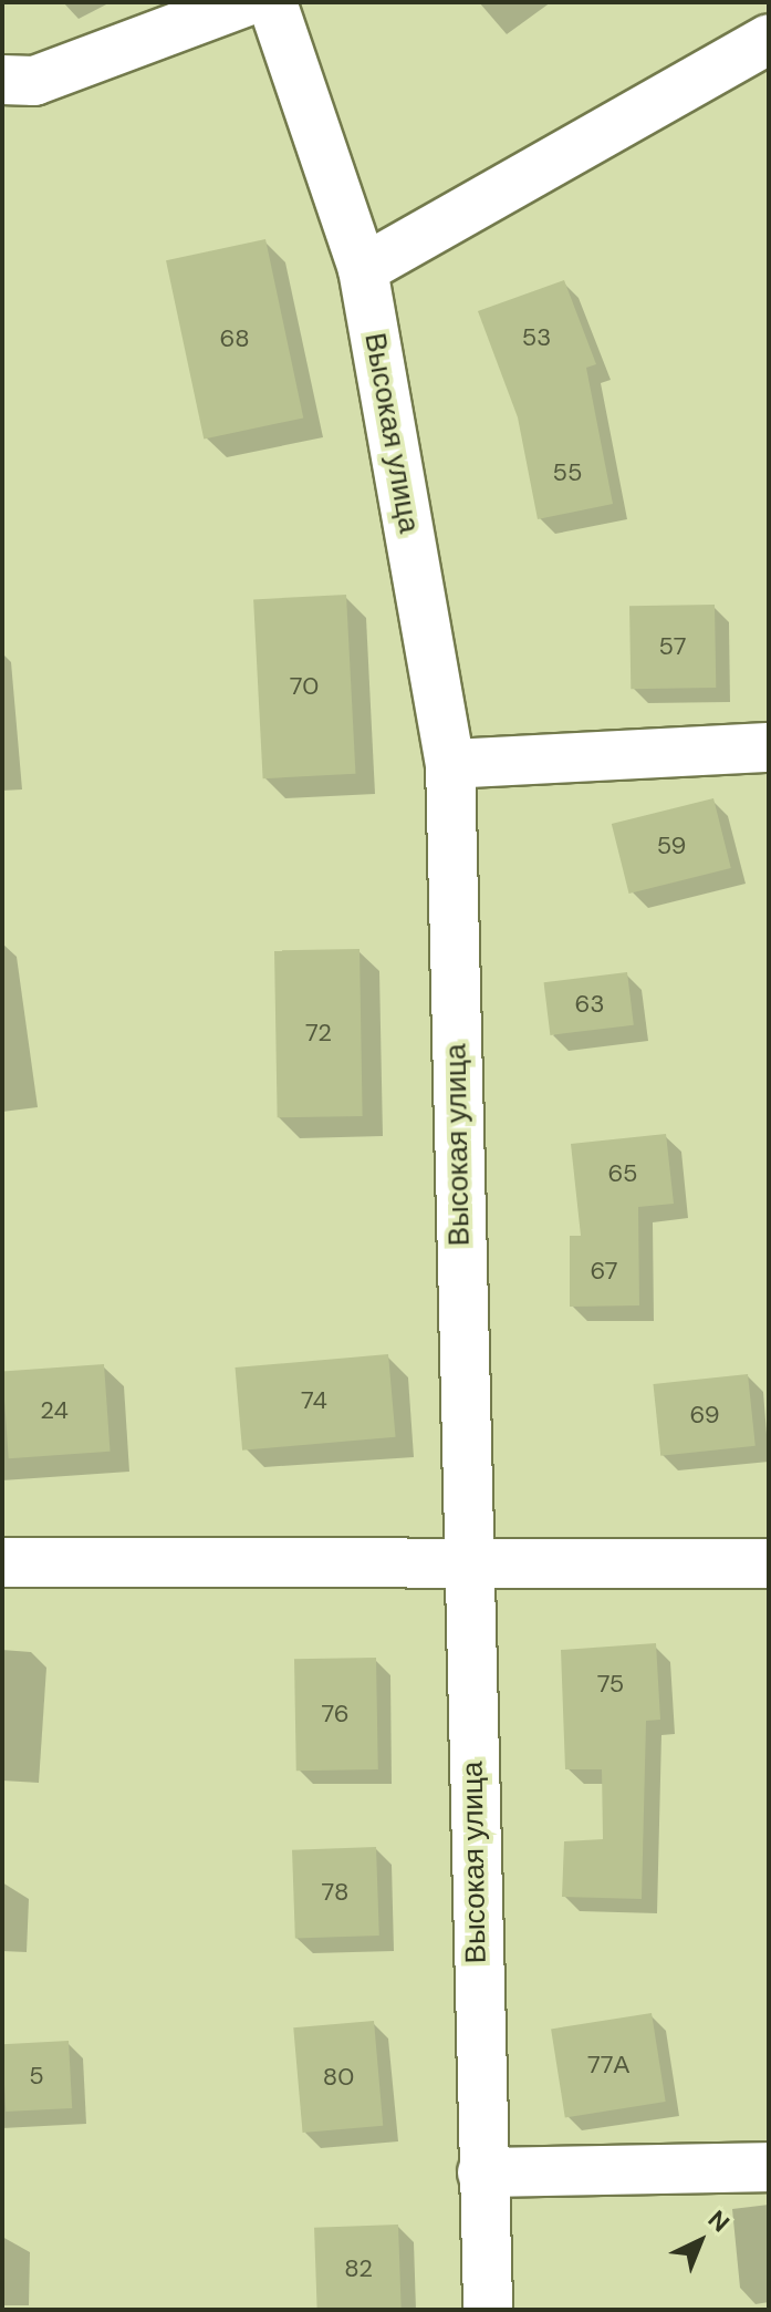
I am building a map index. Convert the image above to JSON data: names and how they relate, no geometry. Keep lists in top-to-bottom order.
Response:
{
  "streets": {
    "street": ["Высокая улица"]
  },
  "house_numbers": [
    "53",
    "68",
    "55",
    "57",
    "70",
    "59",
    "63",
    "72",
    "65",
    "67",
    "74",
    "24",
    "69",
    "75",
    "76",
    "78",
    "77А",
    "5",
    "80",
    "82"
  ],
  "north": "top right"
}
